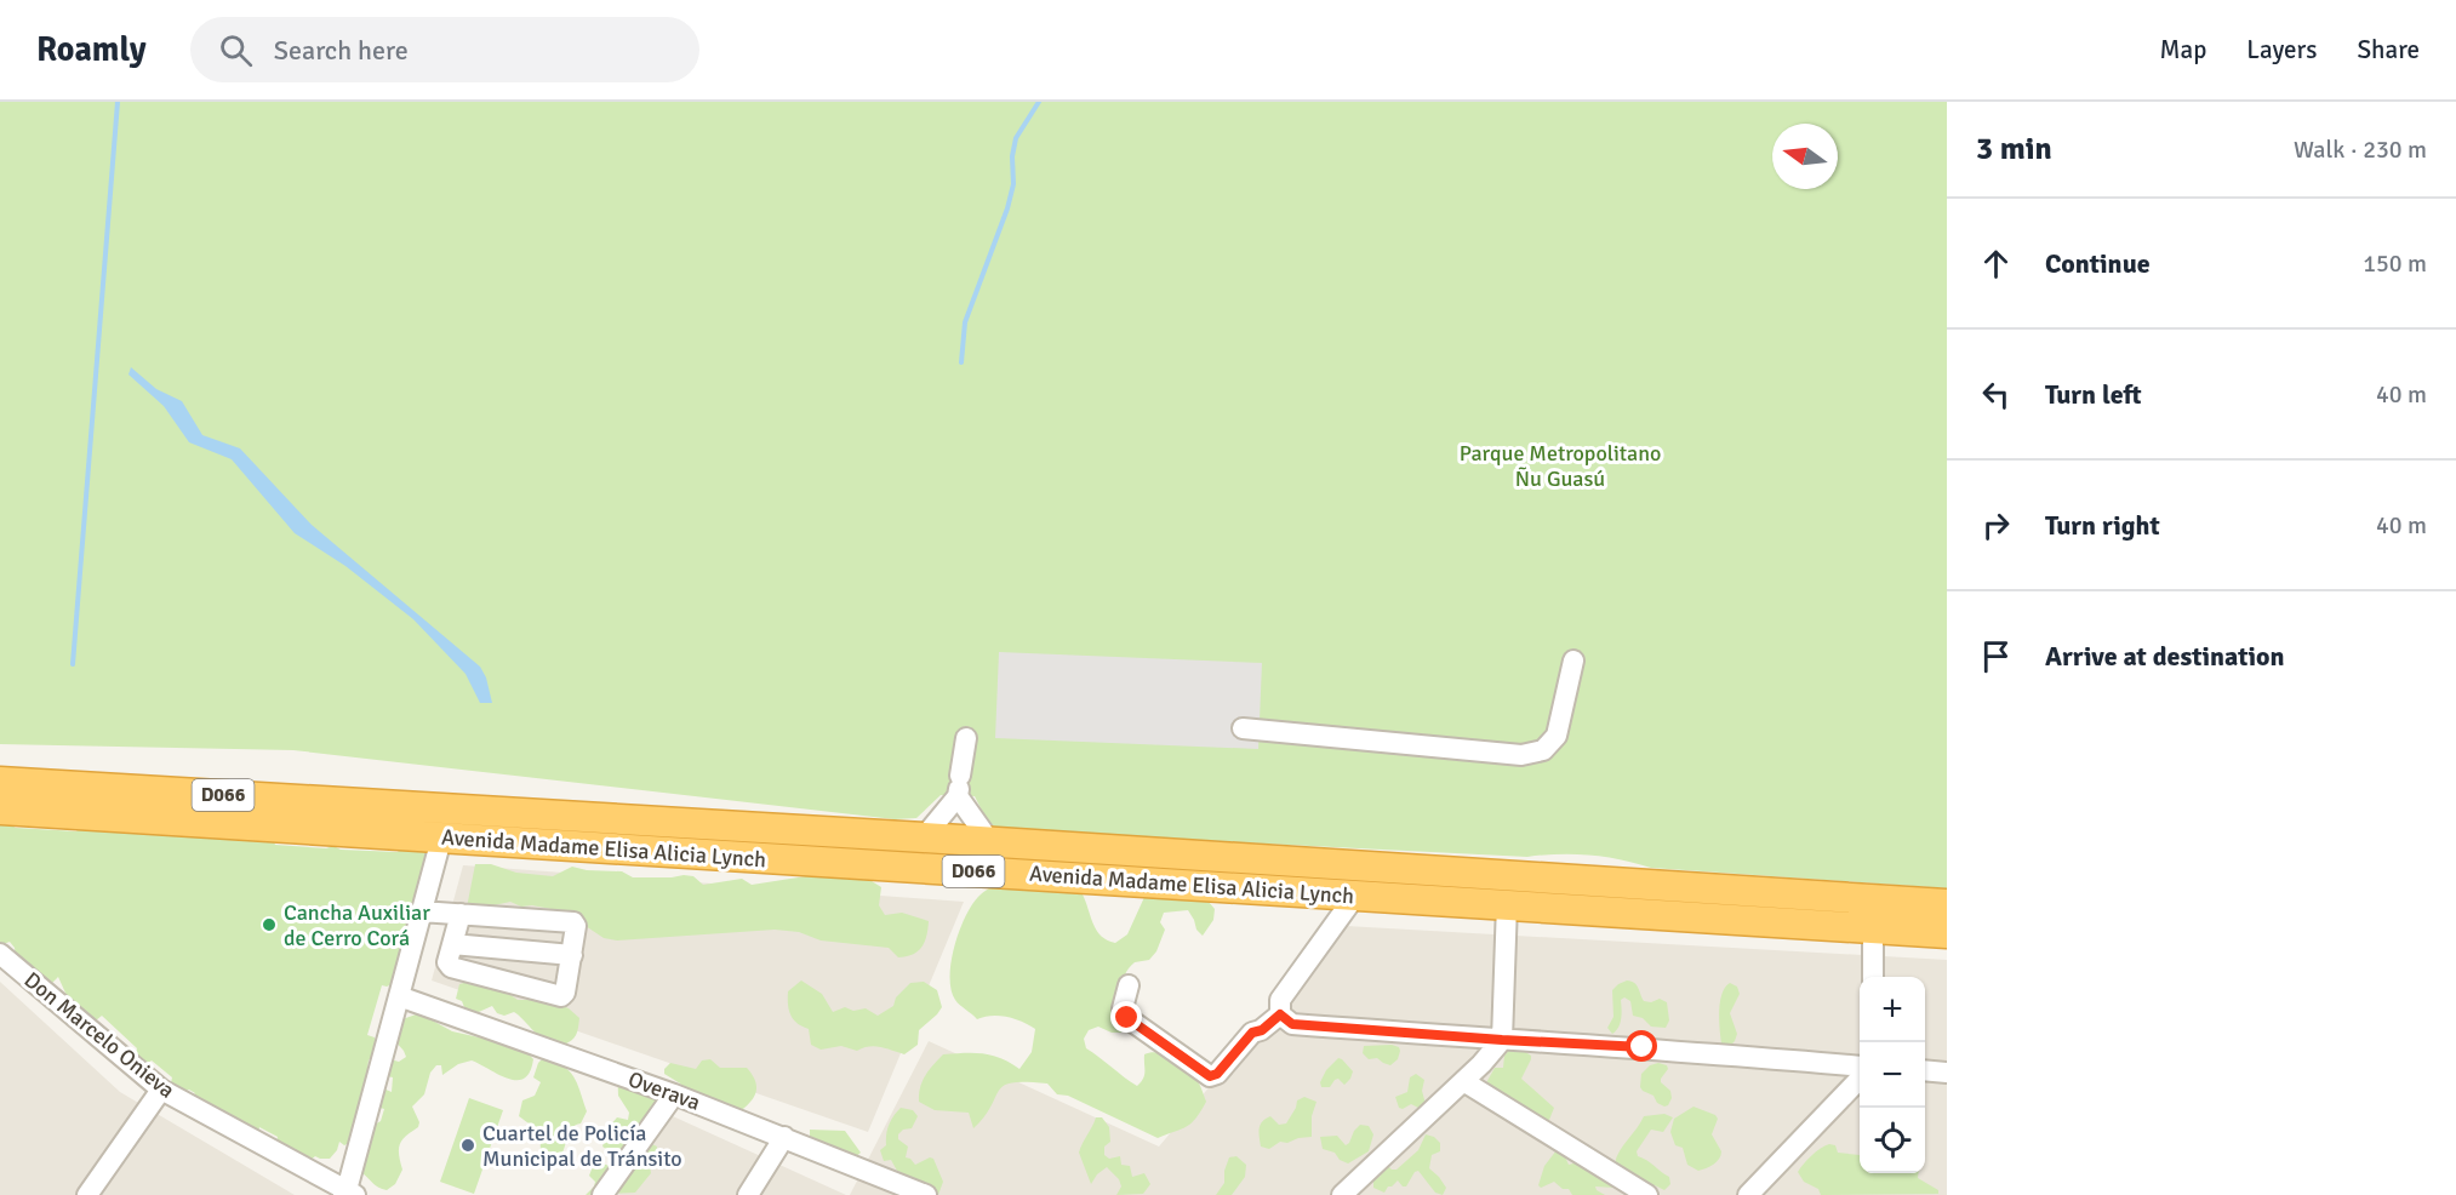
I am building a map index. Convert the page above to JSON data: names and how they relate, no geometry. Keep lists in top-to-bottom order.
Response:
{
  "streets": {
    "highway": ["D066", "Avenida Madame Elisa Alicia Lynch"],
    "street": ["Don Marcelo Onieva", "Overava"]
  },
  "parks": ["Parque Metropolitano Ñu Guasú"],
  "places": ["Cancha Auxiliar de Cerro Corá", "Cuartel de Policía Municipal de Tránsito"],
  "north": "left",
  "page": {
    "header": "Roamly",
    "search": "Search here",
    "nav": ["Map", "Layers", "Share"],
    "heading": ["3 min", "Walk · 230 m"],
    "list": [
      ["Continue", "150 m"],
      ["Turn left", "40 m"],
      ["Turn right", "40 m"],
      "Arrive at destination"
    ],
    "map_buttons": ["+", "−"]
  }
}
